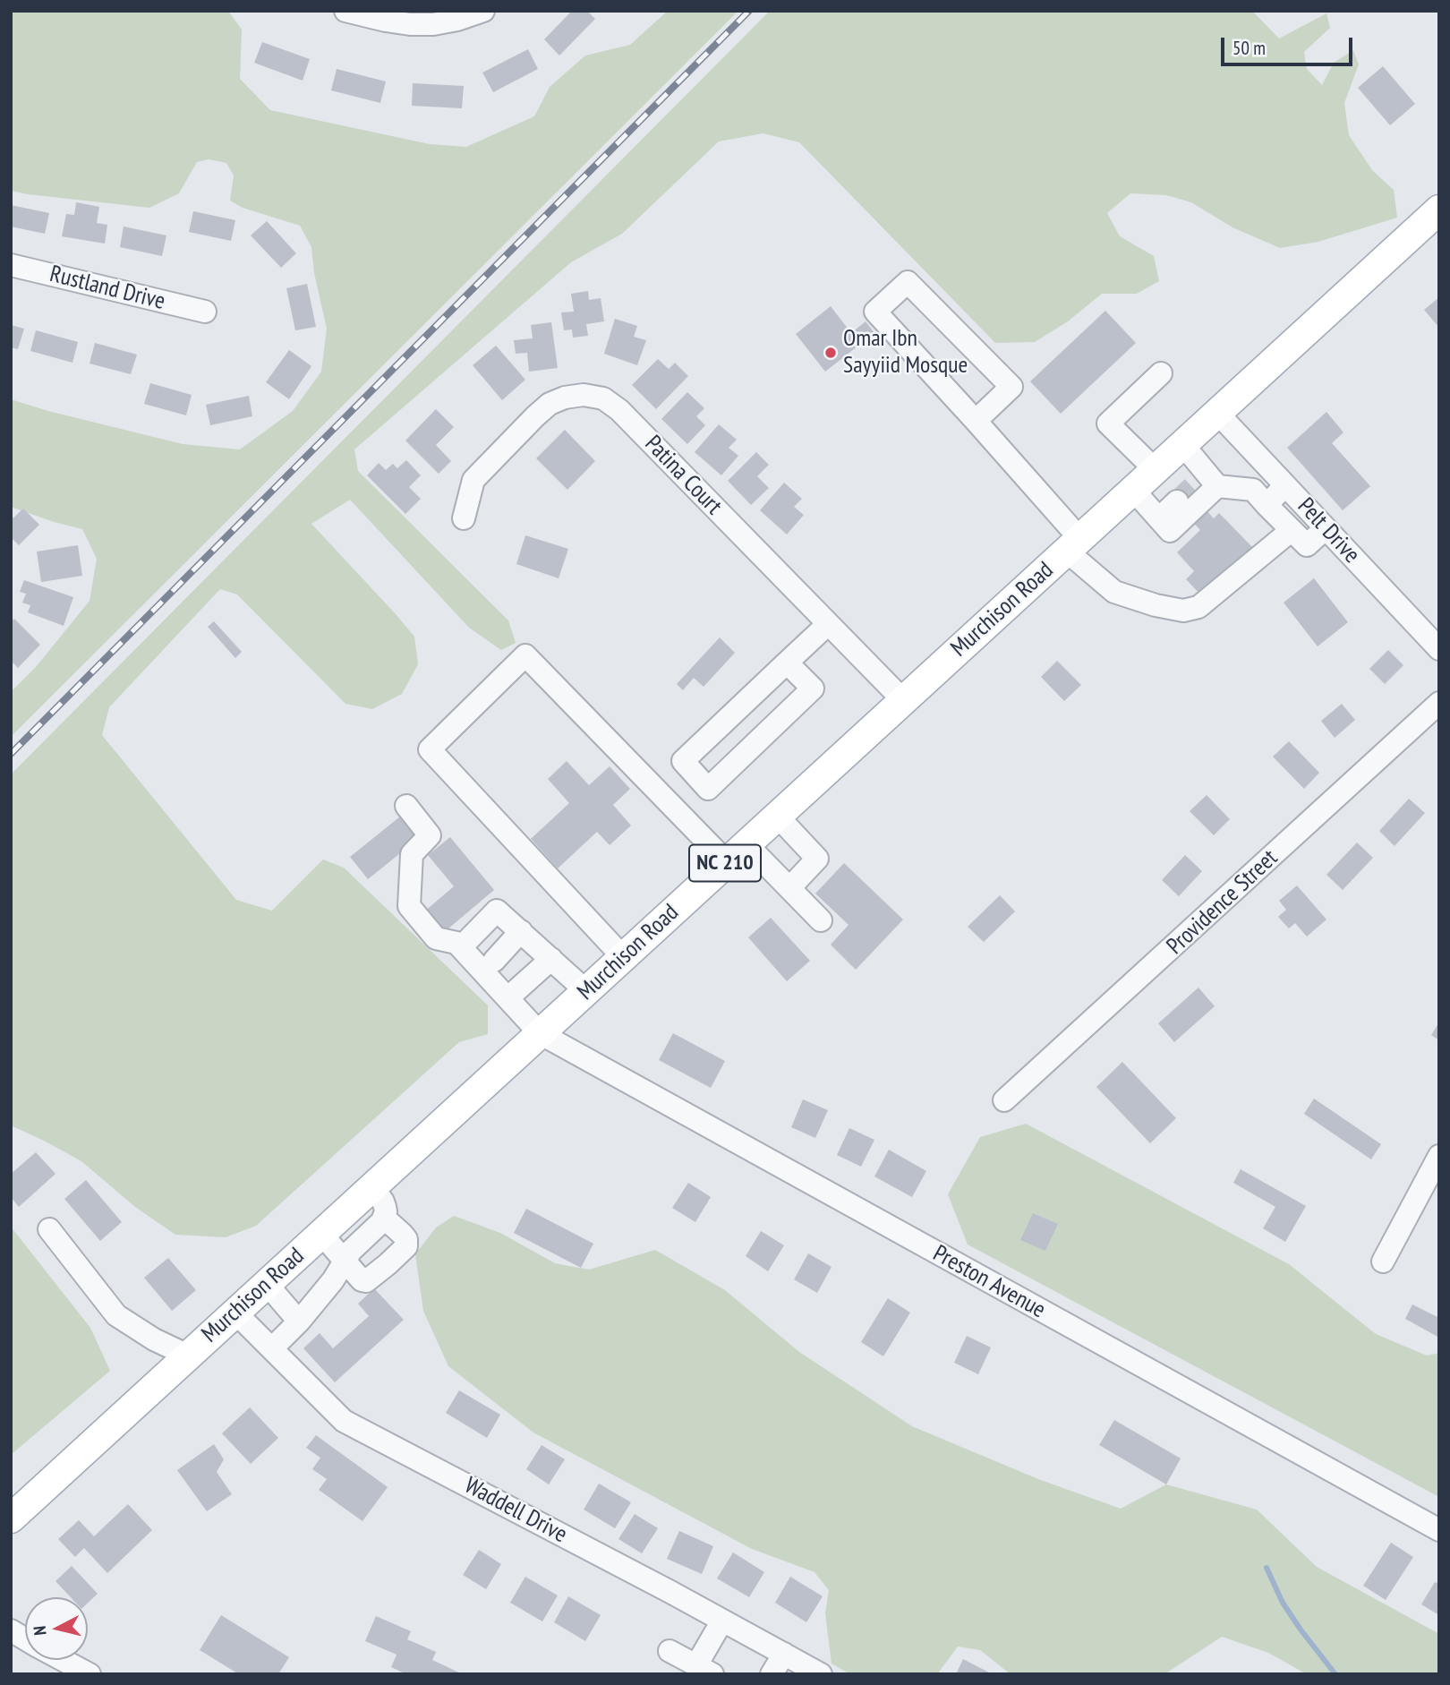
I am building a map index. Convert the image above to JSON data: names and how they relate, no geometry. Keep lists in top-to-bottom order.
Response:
{
  "streets": {
    "main road": ["Murchison Road", "NC 210"],
    "street": [
      "Rustland Drive",
      "Patina Court",
      "Pelt Drive",
      "Providence Street",
      "Preston Avenue",
      "Waddell Drive"
    ]
  },
  "crossings": [
    ["Patina Court", "Murchison Road"],
    ["Pelt Drive", "Murchison Road"],
    ["Murchison Road", "Preston Avenue"],
    ["Murchison Road", "Waddell Drive"]
  ],
  "places": ["Omar Ibn Sayyiid Mosque"],
  "scale_bar": "50 m",
  "north": "left"
}
